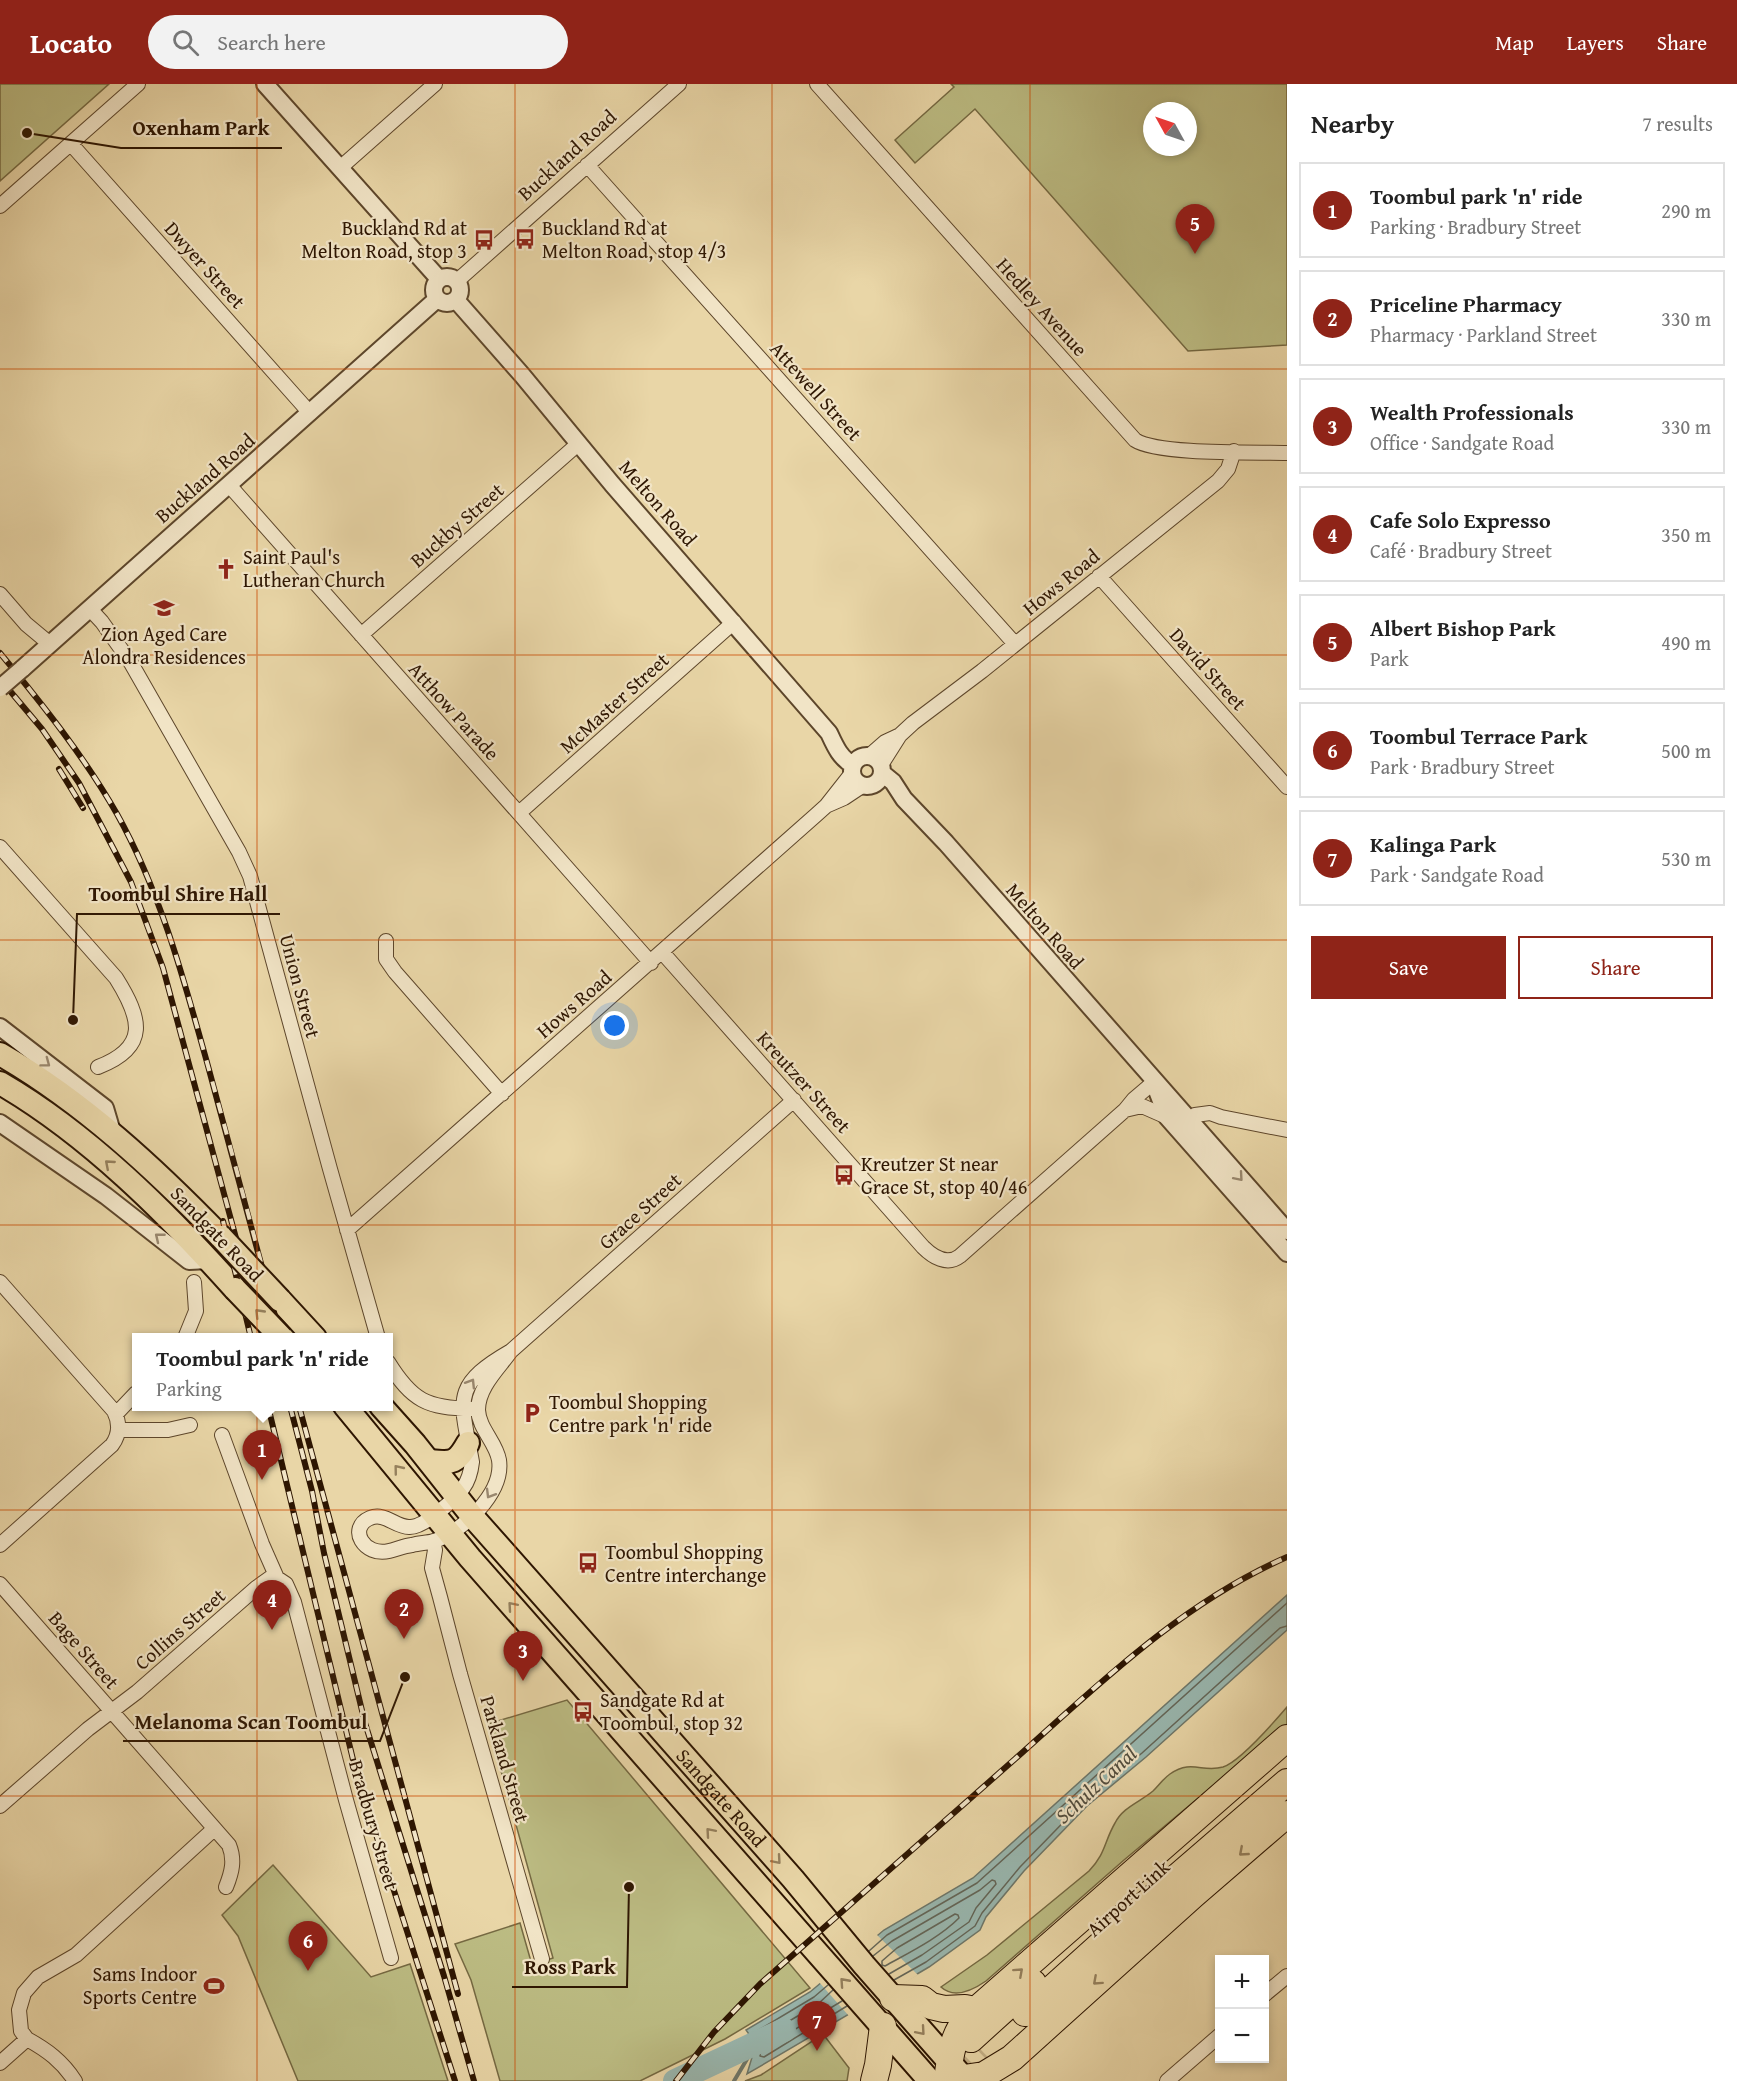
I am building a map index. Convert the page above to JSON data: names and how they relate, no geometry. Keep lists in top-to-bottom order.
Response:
{
  "streets": {
    "highway": ["Sandgate Road", "Airport Link"],
    "street": [
      "Buckland Road",
      "Dwyer Street",
      "Hedley Avenue",
      "Attewell Street",
      "Melton Road",
      "Buckby Street",
      "Hows Road",
      "David Street",
      "McMaster Street",
      "Atthow Parade",
      "Union Street",
      "Kreutzer Street",
      "Grace Street",
      "Collins Street",
      "Bage Street",
      "Parkland Street",
      "Bradbury Street"
    ]
  },
  "crossings": [
    ["Buckland Road", "Dwyer Street"],
    ["Buckland Road", "Attewell Street"],
    ["Buckland Road", "Melton Road"],
    ["Buckland Road", "Atthow Parade"],
    ["Buckland Road", "Union Street"],
    ["Hedley Avenue", "Hows Road"],
    ["Attewell Street", "Hows Road"],
    ["Melton Road", "Buckby Street"],
    ["Melton Road", "Hows Road"],
    ["Melton Road", "McMaster Street"],
    ["Buckby Street", "Atthow Parade"],
    ["Hows Road", "David Street"],
    ["Hows Road", "Atthow Parade"],
    ["Hows Road", "Union Street"],
    ["Hows Road", "Kreutzer Street"],
    ["McMaster Street", "Atthow Parade"],
    ["Kreutzer Street", "Grace Street"],
    ["Grace Street", "Sandgate Road"],
    ["Grace Street", "Parkland Street"],
    ["Sandgate Road", "Parkland Street"],
    ["Collins Street", "Bage Street"],
    ["Collins Street", "Bradbury Street"]
  ],
  "water": ["Schulz Canal"],
  "places": {
    "other": [
      "Oxenham Park",
      "Toombul Shire Hall",
      "Melanoma Scan Toombul",
      "Ross Park"
    ],
    "bus stop": [
      "Buckland Rd at Melton Road, stop 4/3",
      "Buckland Rd at Melton Road, stop 3",
      "Kreutzer St near Grace St, stop 40/46",
      "Toombul Shopping Centre interchange",
      "Sandgate Rd at Toombul, stop 32"
    ],
    "church": ["Saint Paul's Lutheran Church"],
    "school or university": ["Zion Aged Care Alondra Residences"],
    "parking": ["Toombul Shopping Centre park 'n' ride"],
    "sports": ["Sams Indoor Sports Centre"]
  },
  "north": "top left",
  "page": {
    "header": "Locato",
    "search": "Search here",
    "nav": ["Map", "Layers", "Share"],
    "heading": ["Nearby", "7 results"],
    "list": [
      {
        "mark": "1",
        "name": "Toombul park 'n' ride",
        "note": "Parking · Bradbury Street",
        "value": "290 m"
      },
      {
        "mark": "2",
        "name": "Priceline Pharmacy",
        "note": "Pharmacy · Parkland Street",
        "value": "330 m"
      },
      {
        "mark": "3",
        "name": "Wealth Professionals",
        "note": "Office · Sandgate Road",
        "value": "330 m"
      },
      {
        "mark": "4",
        "name": "Cafe Solo Expresso",
        "note": "Café · Bradbury Street",
        "value": "350 m"
      },
      {
        "mark": "5",
        "name": "Albert Bishop Park",
        "note": "Park",
        "value": "490 m"
      },
      {
        "mark": "6",
        "name": "Toombul Terrace Park",
        "note": "Park · Bradbury Street",
        "value": "500 m"
      },
      {
        "mark": "7",
        "name": "Kalinga Park",
        "note": "Park · Sandgate Road",
        "value": "530 m"
      }
    ],
    "pins": [
      "5",
      "1",
      "4",
      "2",
      "3",
      "6",
      "7"
    ],
    "buttons": ["Save", "Share"],
    "popup": ["Toombul park 'n' ride", "Parking"],
    "map_buttons": ["+", "−"]
  }
}
